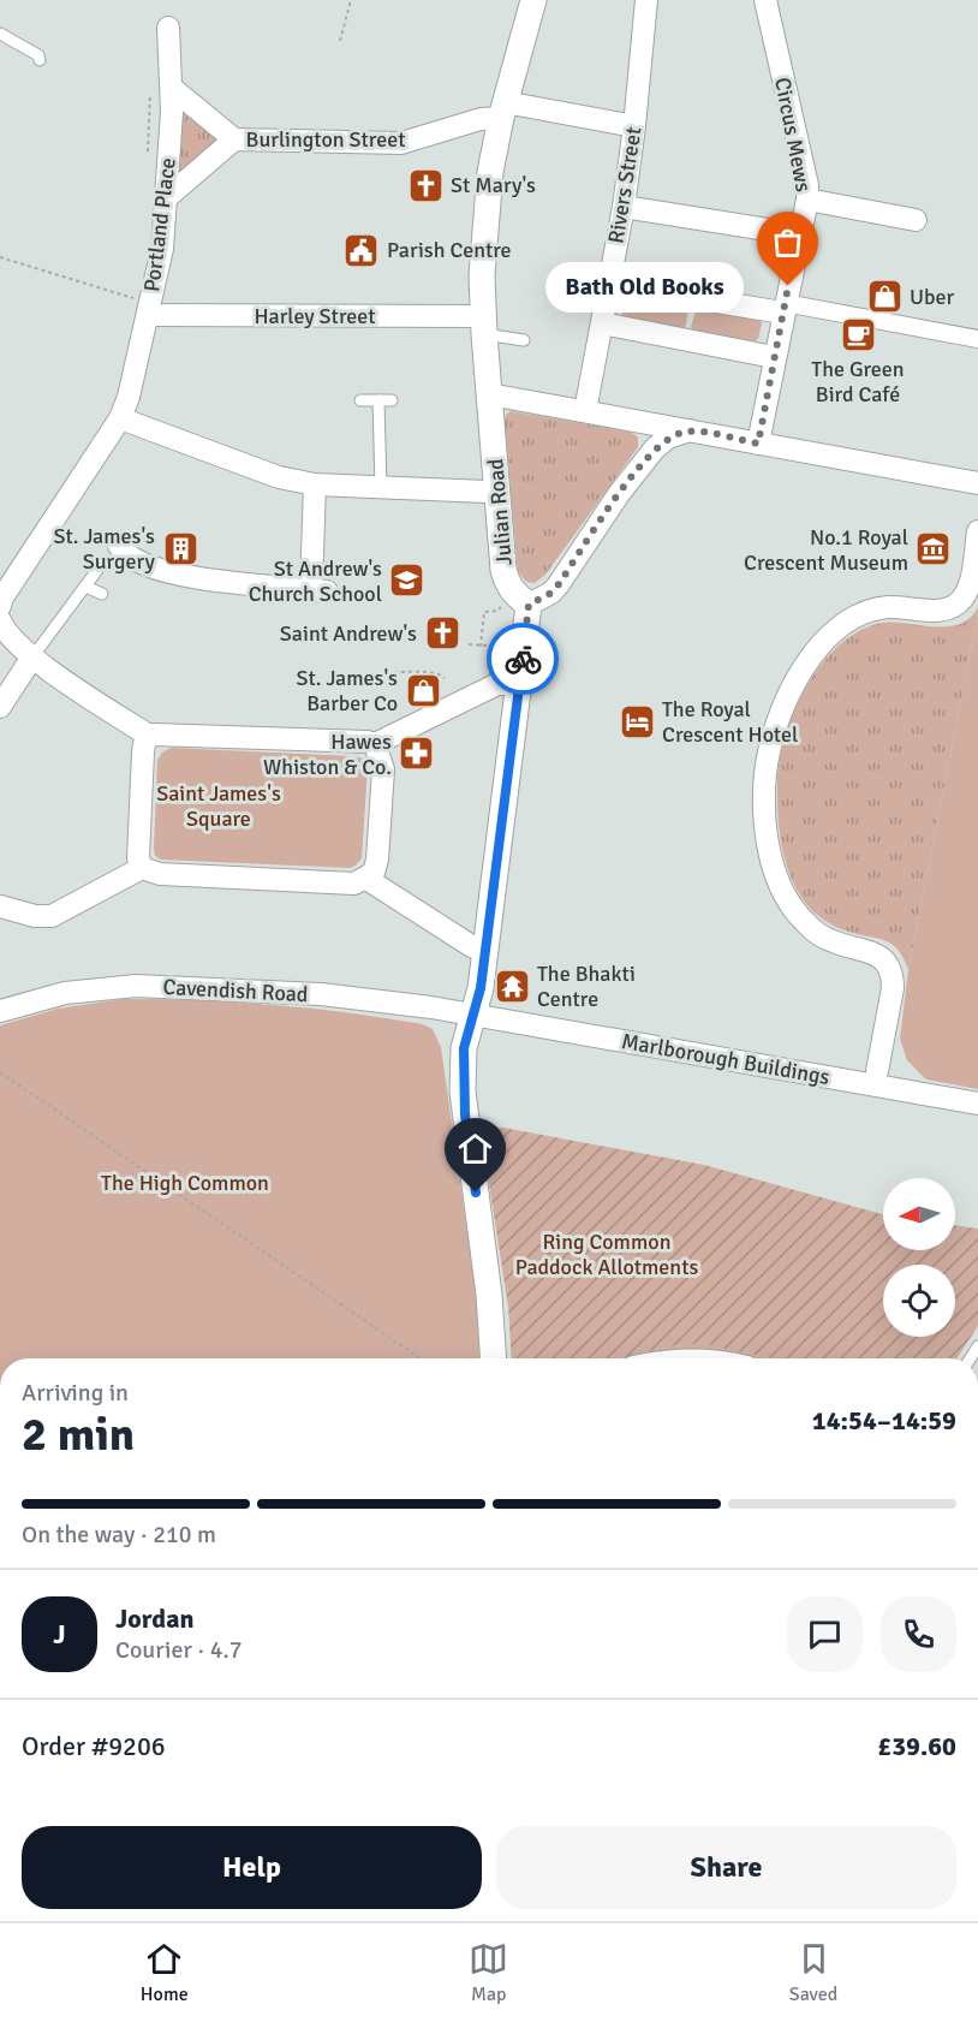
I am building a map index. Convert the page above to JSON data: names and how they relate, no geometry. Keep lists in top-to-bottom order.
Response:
{
  "streets": {
    "street": [
      "Circus Mews",
      "Burlington Street",
      "Rivers Street",
      "Portland Place",
      "Harley Street",
      "Julian Road",
      "Cavendish Road",
      "Marlborough Buildings"
    ]
  },
  "crossings": [
    ["Burlington Street", "Rivers Street"],
    ["Burlington Street", "Portland Place"],
    ["Burlington Street", "Julian Road"],
    ["Portland Place", "Harley Street"],
    ["Harley Street", "Julian Road"],
    ["Julian Road", "Cavendish Road"],
    ["Julian Road", "Marlborough Buildings"],
    ["Cavendish Road", "Marlborough Buildings"]
  ],
  "parks": ["Saint James's Square", "The High Common", "Ring Common Paddock Allotments"],
  "places": {
    "church": ["St Mary's", "Saint Andrew's"],
    "public building": ["Parish Centre"],
    "other": ["Bath Old Books"],
    "shop": ["Uber", "St. James's Barber Co"],
    "cafe": ["The Green Bird Café"],
    "building": ["St. James's Surgery"],
    "museum": ["No.1 Royal Crescent Museum"],
    "school or university": ["St Andrew's Church School"],
    "hotel": ["The Royal Crescent Hotel"],
    "pharmacy": ["Hawes Whiston & Co."],
    "temple": ["The Bhakti Centre"]
  },
  "north": "left",
  "page": {
    "bubble": "Bath Old Books",
    "heading": ["2 min", "Arriving in", "14:54–14:59"],
    "panel": [
      "Jordan",
      "Courier · 4.7",
      "Order #9206",
      "£39.60"
    ],
    "bar": "On the way · 210 m",
    "round": "J",
    "buttons": ["Help", "Share"],
    "tabs": ["Home", "Map", "Saved"]
  }
}
